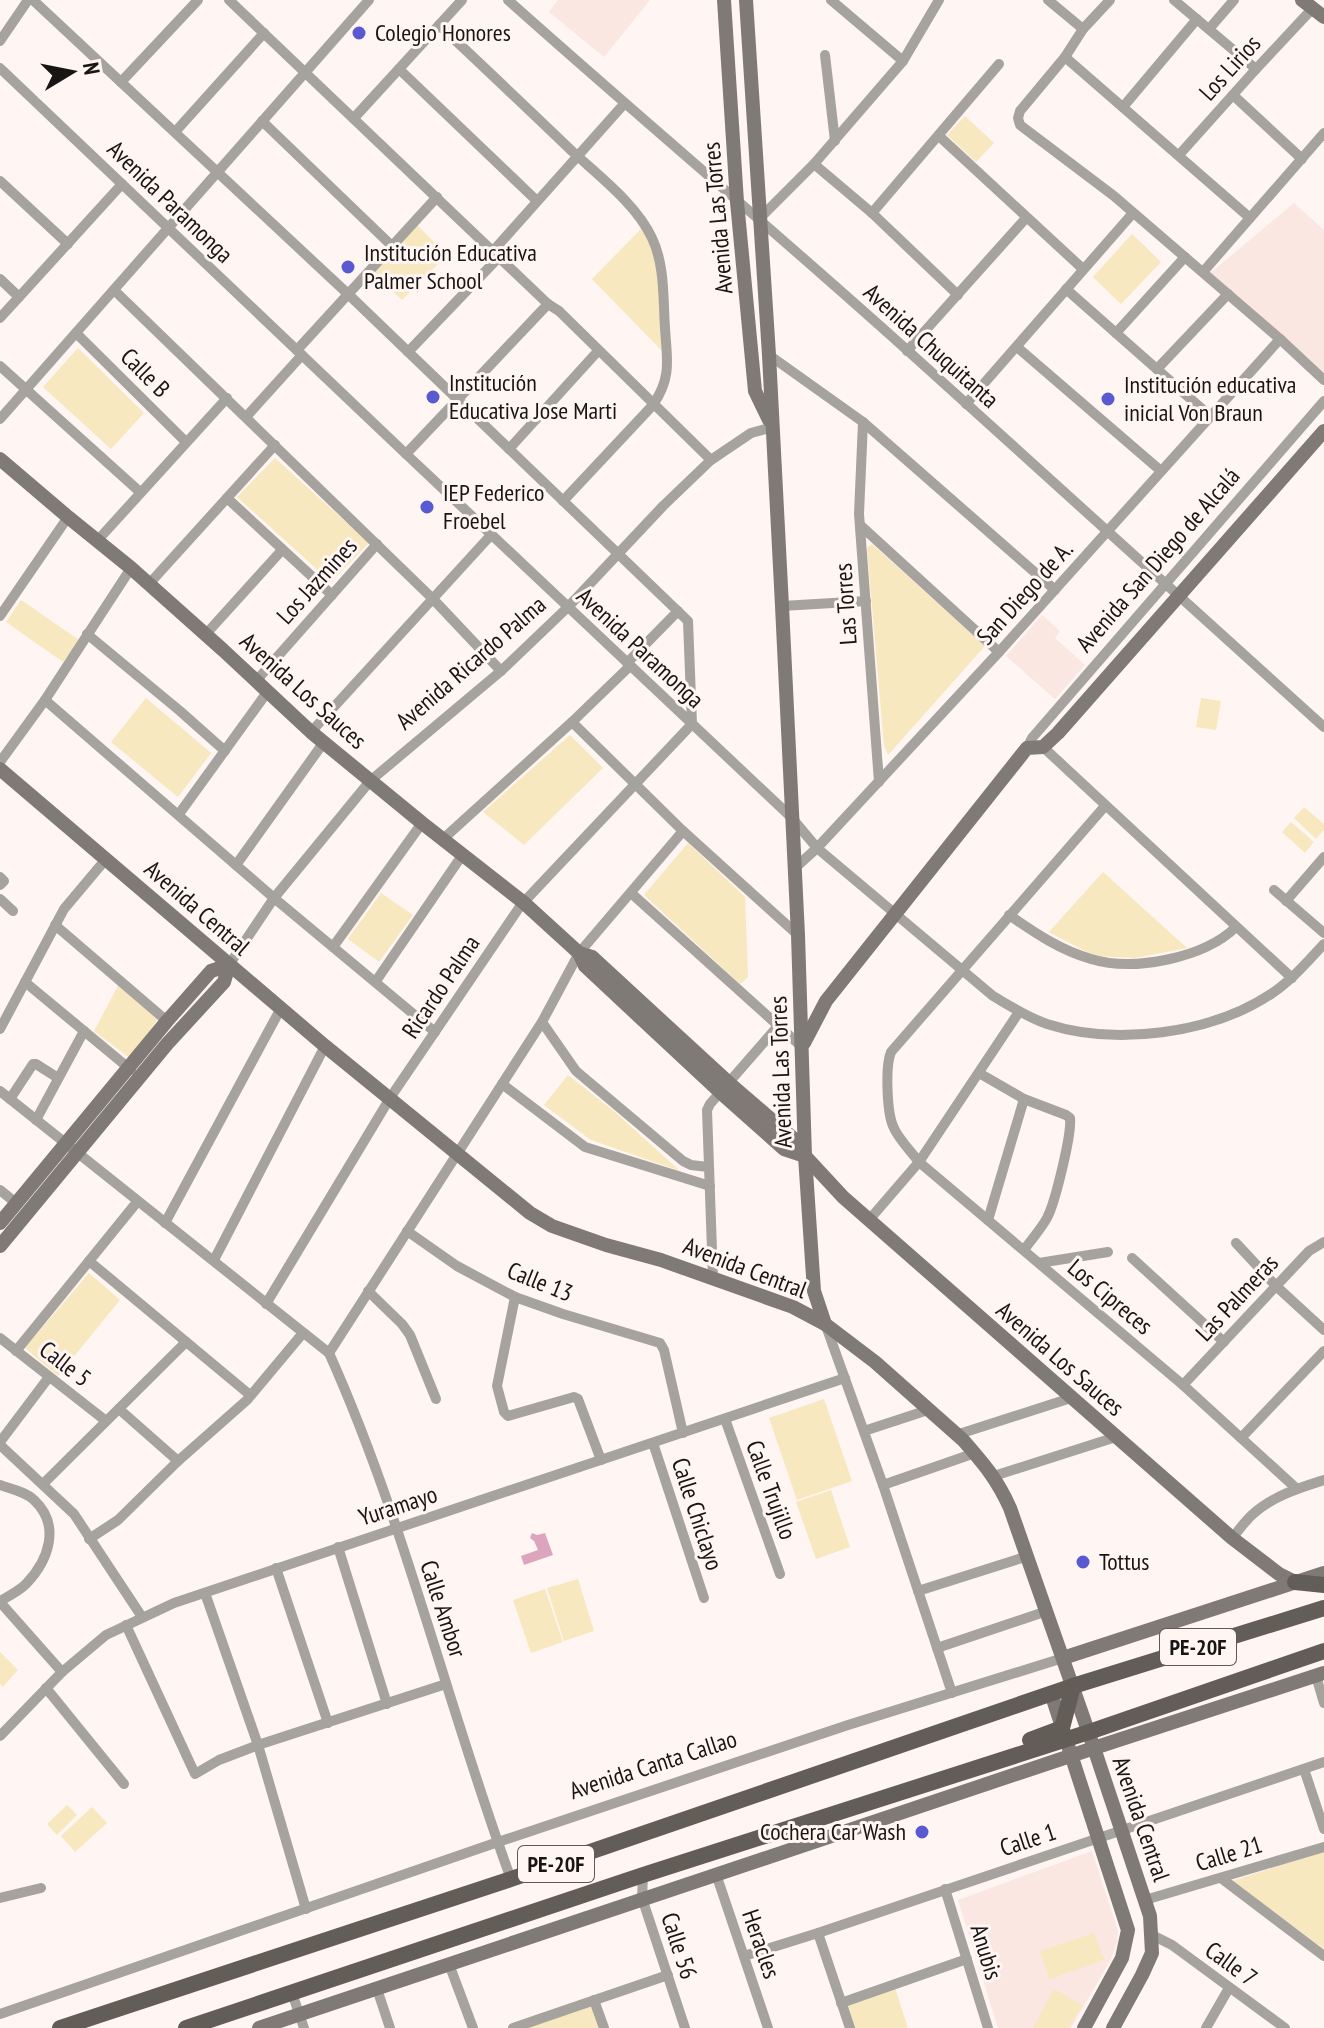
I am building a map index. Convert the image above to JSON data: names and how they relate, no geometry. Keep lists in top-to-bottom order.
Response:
{
  "streets": {
    "main road": ["PE-20F"],
    "street": [
      "Los Lirios",
      "Avenida Paramonga",
      "Avenida Las Torres",
      "Avenida Chuquitanta",
      "Calle B",
      "Avenida San Diego de Alcalá",
      "Los Jazmines",
      "San Diego de A.",
      "Las Torres",
      "Avenida Ricardo Palma",
      "Avenida Los Sauces",
      "Avenida Central",
      "Ricardo Palma",
      "Calle 13",
      "Los Cipreces",
      "Las Palmeras",
      "Calle 5",
      "Calle Trujillo",
      "Yuramayo",
      "Calle Chiclayo",
      "Calle Ambor",
      "Avenida Canta Callao",
      "Calle 1",
      "Calle 21",
      "Heracles",
      "Calle 56",
      "Anubis",
      "Calle 7"
    ]
  },
  "crossings": [
    ["Avenida Paramonga", "Avenida Las Torres"],
    ["Avenida Paramonga", "Avenida San Diego de Alcalá"],
    ["Avenida Paramonga", "San Diego de A."],
    ["Avenida Paramonga", "Avenida Ricardo Palma"],
    ["Avenida Paramonga", "Ricardo Palma"],
    ["Avenida Paramonga", "Los Cipreces"],
    ["Avenida Las Torres", "Avenida Chuquitanta"],
    ["Avenida Las Torres", "Avenida San Diego de Alcalá"],
    ["Avenida Las Torres", "San Diego de A."],
    ["Avenida Las Torres", "Avenida Ricardo Palma"],
    ["Avenida Las Torres", "Avenida Los Sauces"],
    ["Avenida Las Torres", "Avenida Central"],
    ["Avenida Las Torres", "Yuramayo"],
    ["Avenida Las Torres", "Avenida Canta Callao"],
    ["Avenida Chuquitanta", "Avenida San Diego de Alcalá"],
    ["Avenida Chuquitanta", "San Diego de A."],
    ["Los Jazmines", "Avenida Los Sauces"],
    ["San Diego de A.", "Las Torres"],
    ["Avenida Ricardo Palma", "Avenida Los Sauces"],
    ["Avenida Ricardo Palma", "Avenida Central"],
    ["Avenida Los Sauces", "Ricardo Palma"],
    ["Avenida Los Sauces", "Avenida Canta Callao"],
    ["Avenida Central", "Ricardo Palma"],
    ["Avenida Central", "PE-20F"],
    ["Avenida Central", "Avenida Canta Callao"],
    ["Avenida Central", "Calle 1"],
    ["Avenida Central", "Calle 21"],
    ["Avenida Central", "Calle 7"],
    ["Calle 13", "Yuramayo"],
    ["Los Cipreces", "Las Palmeras"],
    ["Calle Trujillo", "Yuramayo"],
    ["Yuramayo", "Calle Chiclayo"],
    ["Yuramayo", "Calle Ambor"],
    ["Calle Ambor", "PE-20F"],
    ["Calle Ambor", "Avenida Canta Callao"],
    ["PE-20F", "Calle 56"],
    ["Calle 1", "Heracles"],
    ["Calle 1", "Anubis"]
  ],
  "places": [
    "Colegio Honores",
    "Institución Educativa Palmer School",
    "Institución Educativa Jose Marti",
    "Institución educativa inicial Von Braun",
    "IEP Federico Froebel",
    "Tottus",
    "Cochera Car Wash"
  ],
  "north": "right"
}
